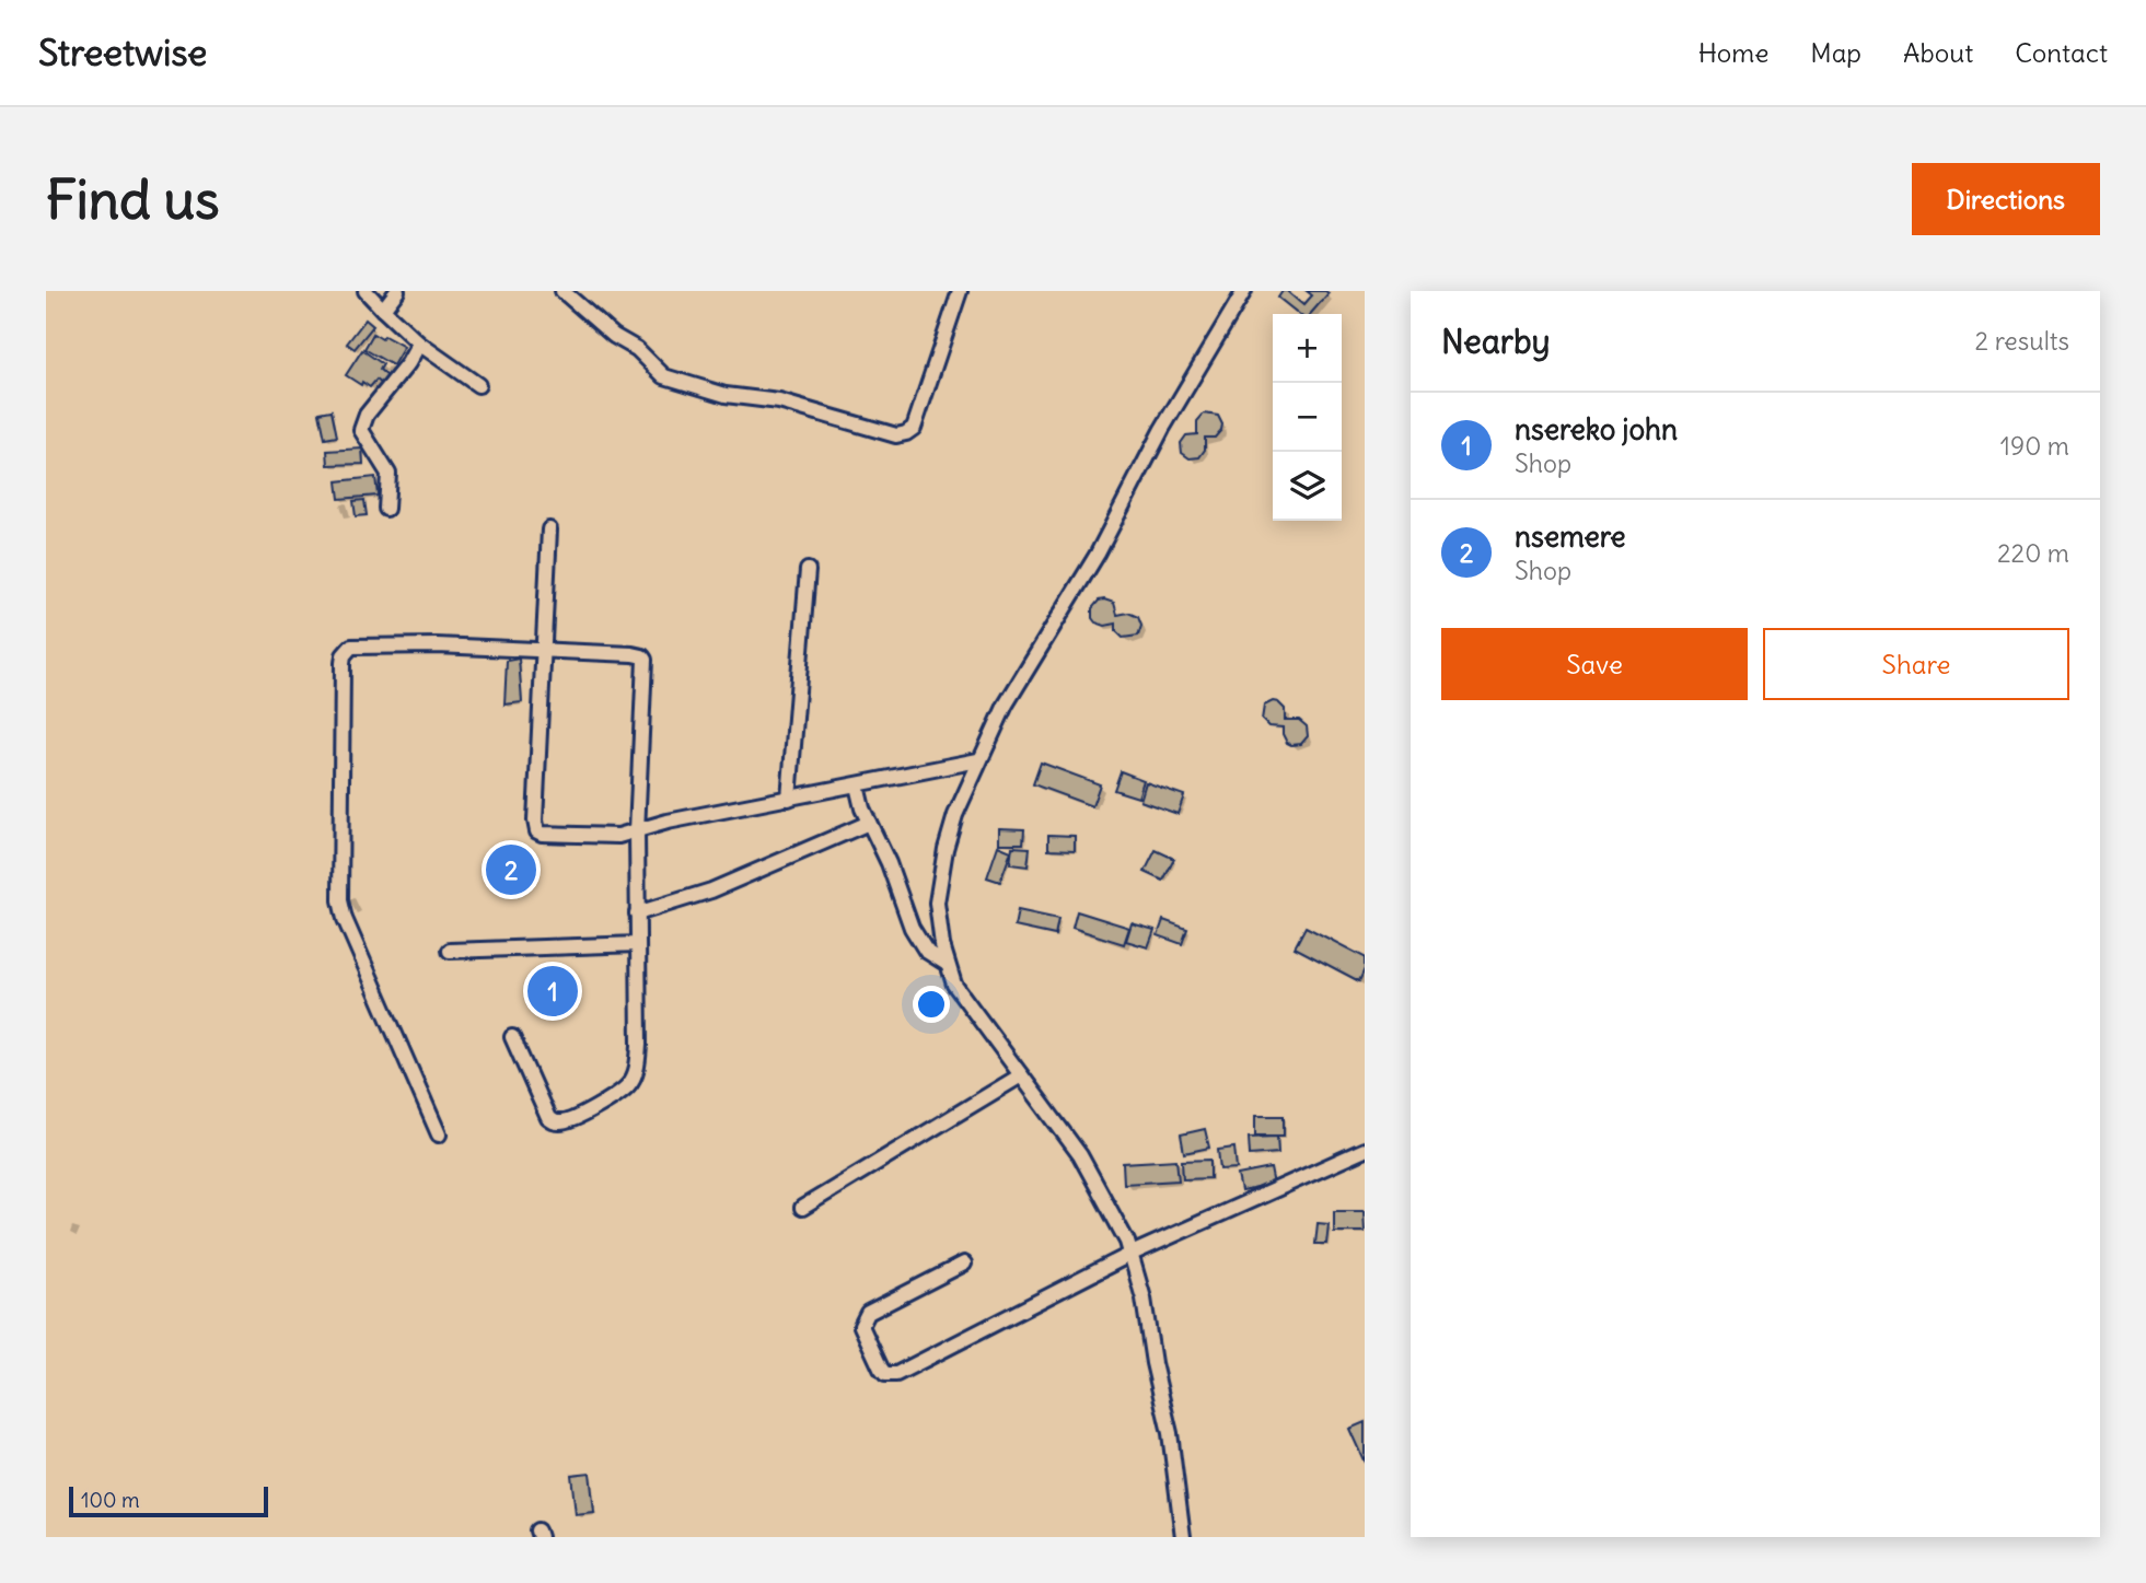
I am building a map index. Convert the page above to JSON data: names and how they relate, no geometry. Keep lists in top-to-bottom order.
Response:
{
  "scale_bar": "100 m",
  "page": {
    "header": "Streetwise",
    "nav": [
      "Home",
      "Map",
      "About",
      "Contact"
    ],
    "buttons": [
      "Directions",
      ["Save", "Share"]
    ],
    "title": "Find us",
    "heading": ["Nearby", "2 results"],
    "map_buttons": ["+", "−"],
    "list": [
      {
        "mark": "1",
        "name": "nsereko john",
        "note": "Shop",
        "value": "190 m"
      },
      {
        "mark": "2",
        "name": "nsemere",
        "note": "Shop",
        "value": "220 m"
      }
    ],
    "pins": ["2", "1"],
    "scale": "100 m"
  }
}
